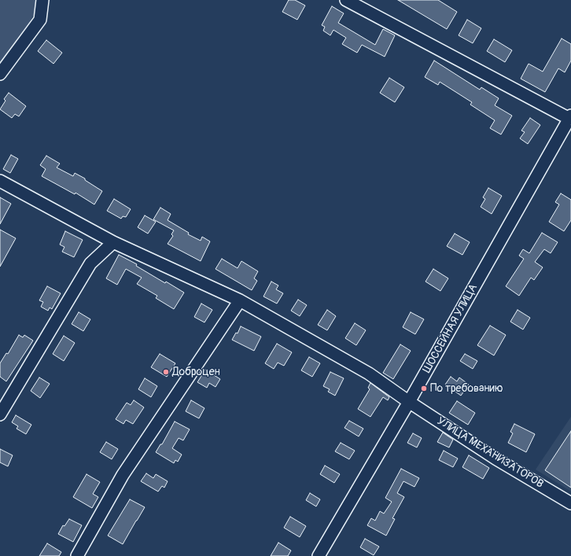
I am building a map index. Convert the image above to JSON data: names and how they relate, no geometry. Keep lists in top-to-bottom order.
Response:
{
  "streets": {
    "street": ["ШОССЕЙНАЯ УЛИЦА", "УЛИЦА МЕХАНИЗАТОРОВ"]
  },
  "crossings": [
    ["ШОССЕЙНАЯ УЛИЦА", "УЛИЦА МЕХАНИЗАТОРОВ"]
  ],
  "places": ["Доброцен", "По требованию"]
}
